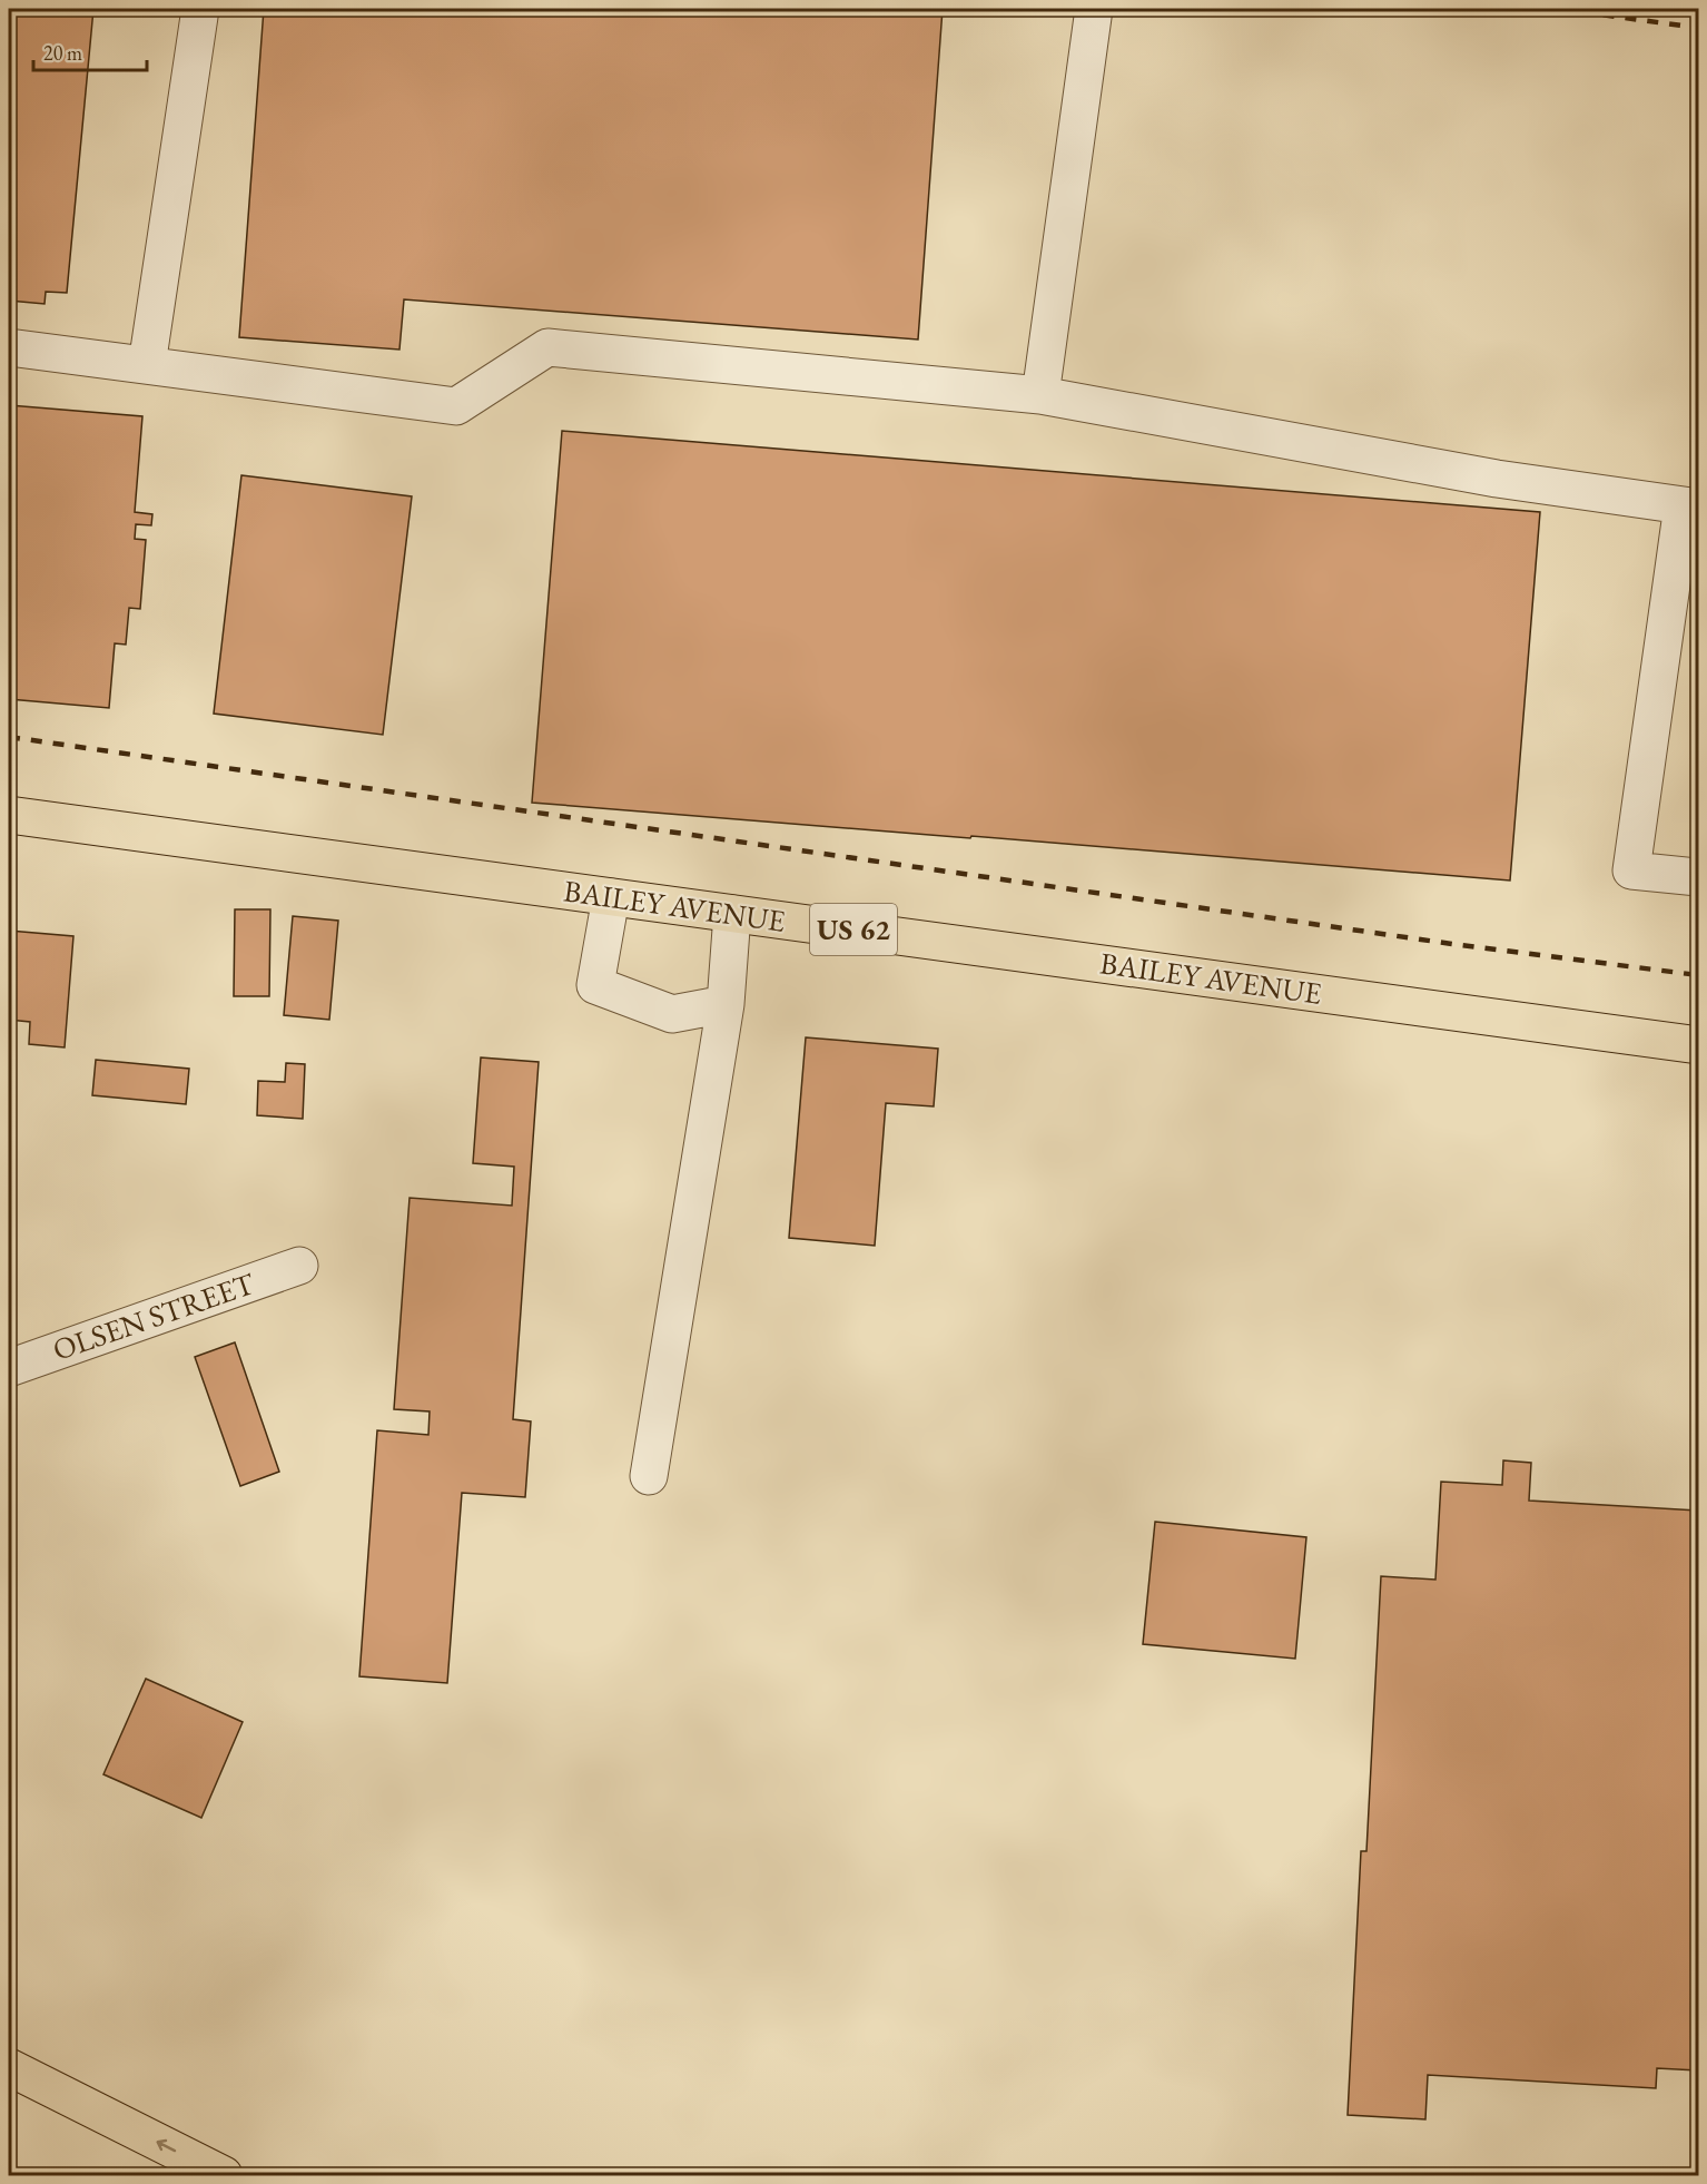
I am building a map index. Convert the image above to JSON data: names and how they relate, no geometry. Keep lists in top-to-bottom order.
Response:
{
  "streets": {
    "main road": ["BAILEY AVENUE", "US 62"],
    "street": ["OLSEN STREET"]
  },
  "scale_bar": "20 m"
}
